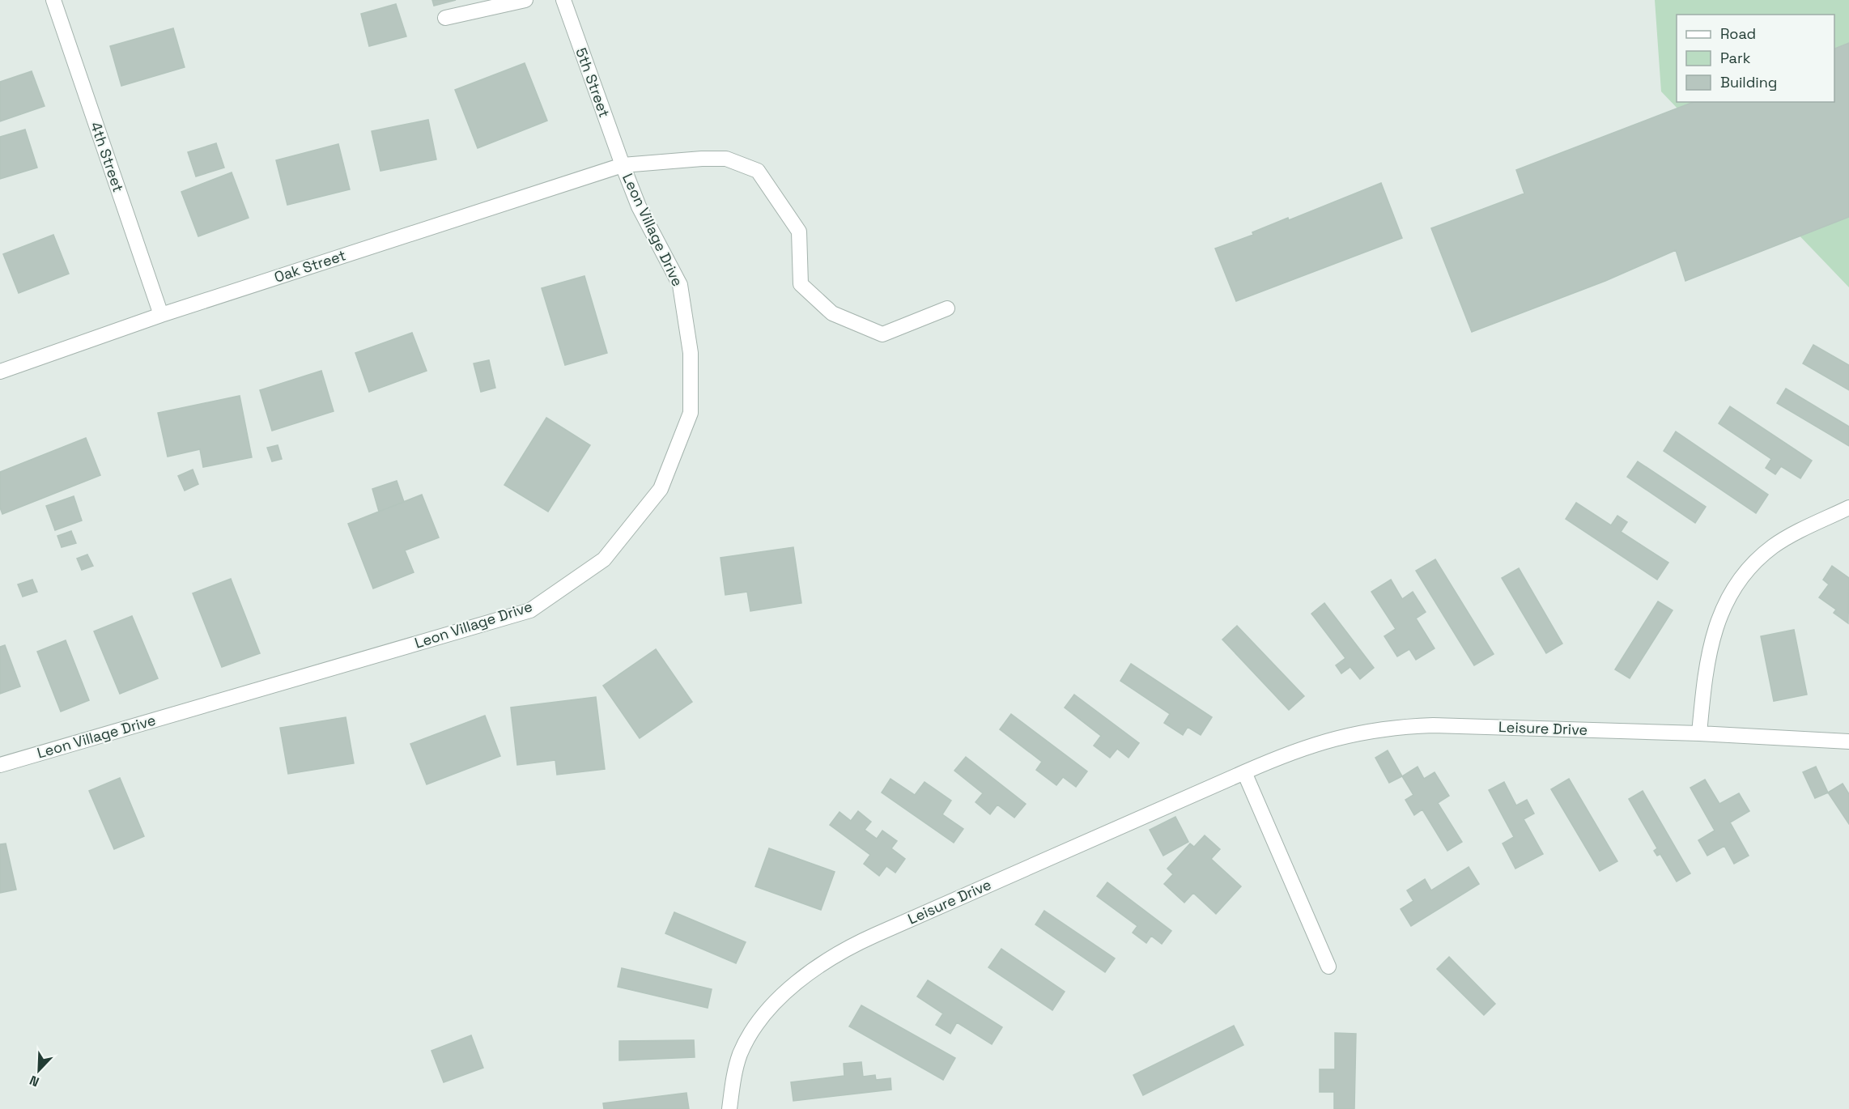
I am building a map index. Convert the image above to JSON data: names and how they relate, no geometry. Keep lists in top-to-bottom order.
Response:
{
  "streets": {
    "street": [
      "5th Street",
      "4th Street",
      "Leon Village Drive",
      "Oak Street",
      "Leisure Drive"
    ]
  },
  "crossings": [
    ["5th Street", "Leon Village Drive"],
    ["5th Street", "Oak Street"],
    ["4th Street", "Oak Street"],
    ["Leon Village Drive", "Oak Street"]
  ],
  "legend": ["Road", "Park", "Building"],
  "north": "bottom left"
}
